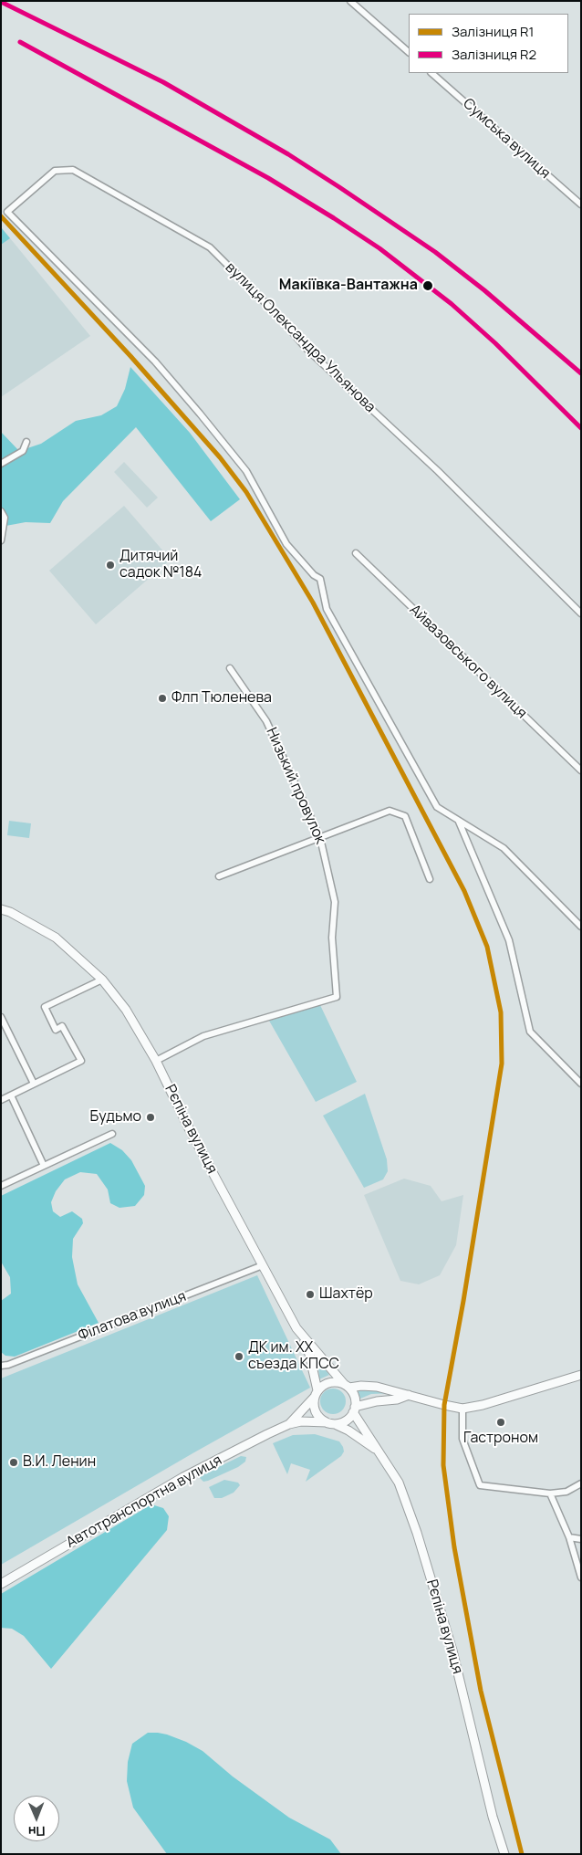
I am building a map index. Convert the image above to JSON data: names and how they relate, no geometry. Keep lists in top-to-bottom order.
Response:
{
  "streets": {
    "street": [
      "Сумська вулиця",
      "вулиця Олександра Ульянова",
      "Айвазовського вулиця",
      "Низький провулок",
      "Рєпіна вулиця",
      "Філатова вулиця",
      "Автотранспортна вулиця"
    ]
  },
  "crossings": [
    ["Низький провулок", "Рєпіна вулиця"],
    ["Рєпіна вулиця", "Філатова вулиця"]
  ],
  "places": [
    "Макіївка-Вантажна",
    "Дитячий садок №184",
    "Флп Тюленева",
    "Будьмо",
    "Шахтёр",
    "ДК им. XX съезда КПСС",
    "Гастроном",
    "В.И. Ленин"
  ],
  "lines": ["rail line R2", "rail line R1"],
  "legend": ["Залізниця R1", "Залізниця R2"],
  "north": "bottom"
}
